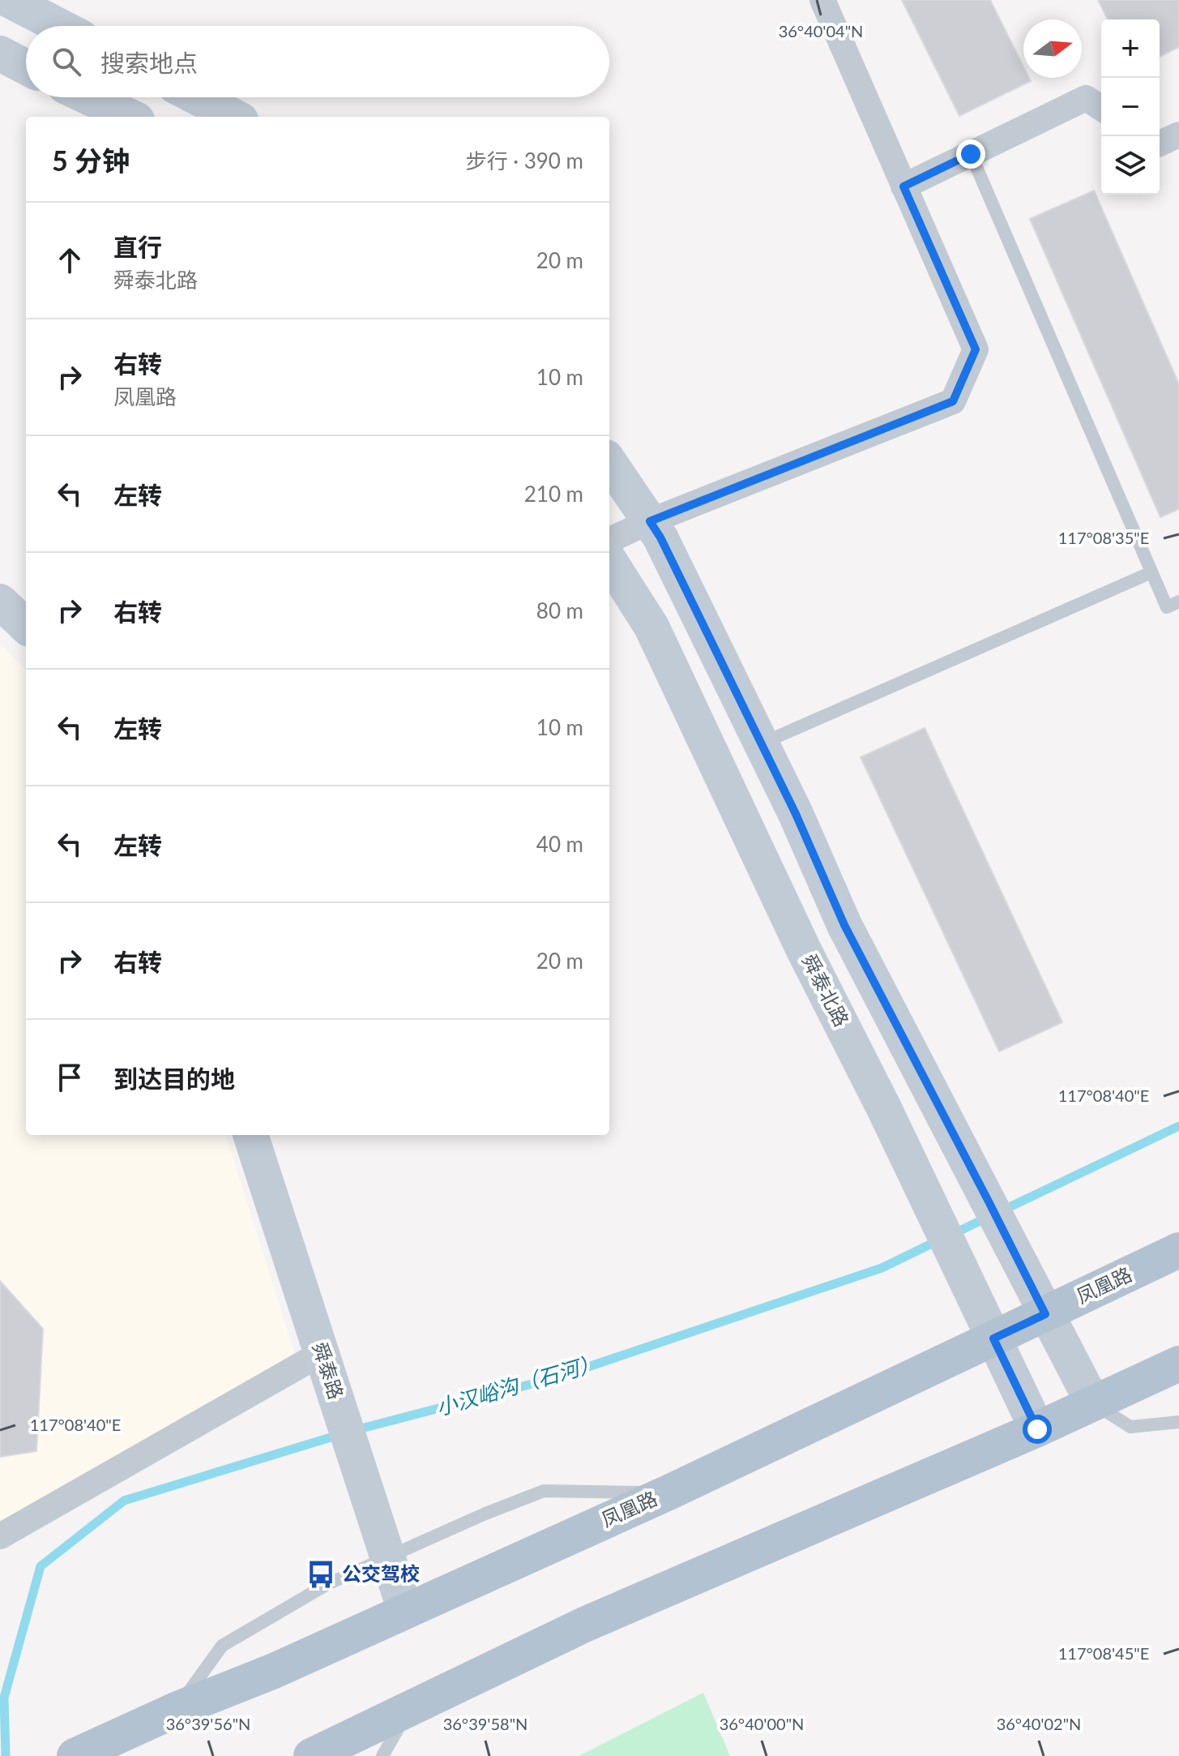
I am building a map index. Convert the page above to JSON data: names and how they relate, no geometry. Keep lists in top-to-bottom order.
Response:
{
  "streets": {
    "main road": ["舜泰北路", "凤凰路", "舜泰路"]
  },
  "crossings": [
    ["舜泰北路", "凤凰路"],
    ["凤凰路", "舜泰路"]
  ],
  "water": ["小汉峪沟（石河）"],
  "places": {
    "bus stop": ["公交驾校"]
  },
  "north": "right",
  "page": {
    "map_buttons": ["+", "−"],
    "search": "搜索地点",
    "heading": ["5 分钟", "步行 · 390 m"],
    "list": [
      ["直行", "舜泰北路", "20 m"],
      ["右转", "凤凰路", "10 m"],
      ["左转", "210 m"],
      ["右转", "80 m"],
      ["左转", "10 m"],
      ["左转", "40 m"],
      ["右转", "20 m"],
      "到达目的地"
    ]
  },
  "coordinates": [
    "36°40'04\"N",
    "117°08'35\"E",
    "117°08'40\"E",
    "117°08'45\"E",
    "36°39'56\"N",
    "36°39'58\"N",
    "36°40'00\"N",
    "36°40'02\"N"
  ]
}
